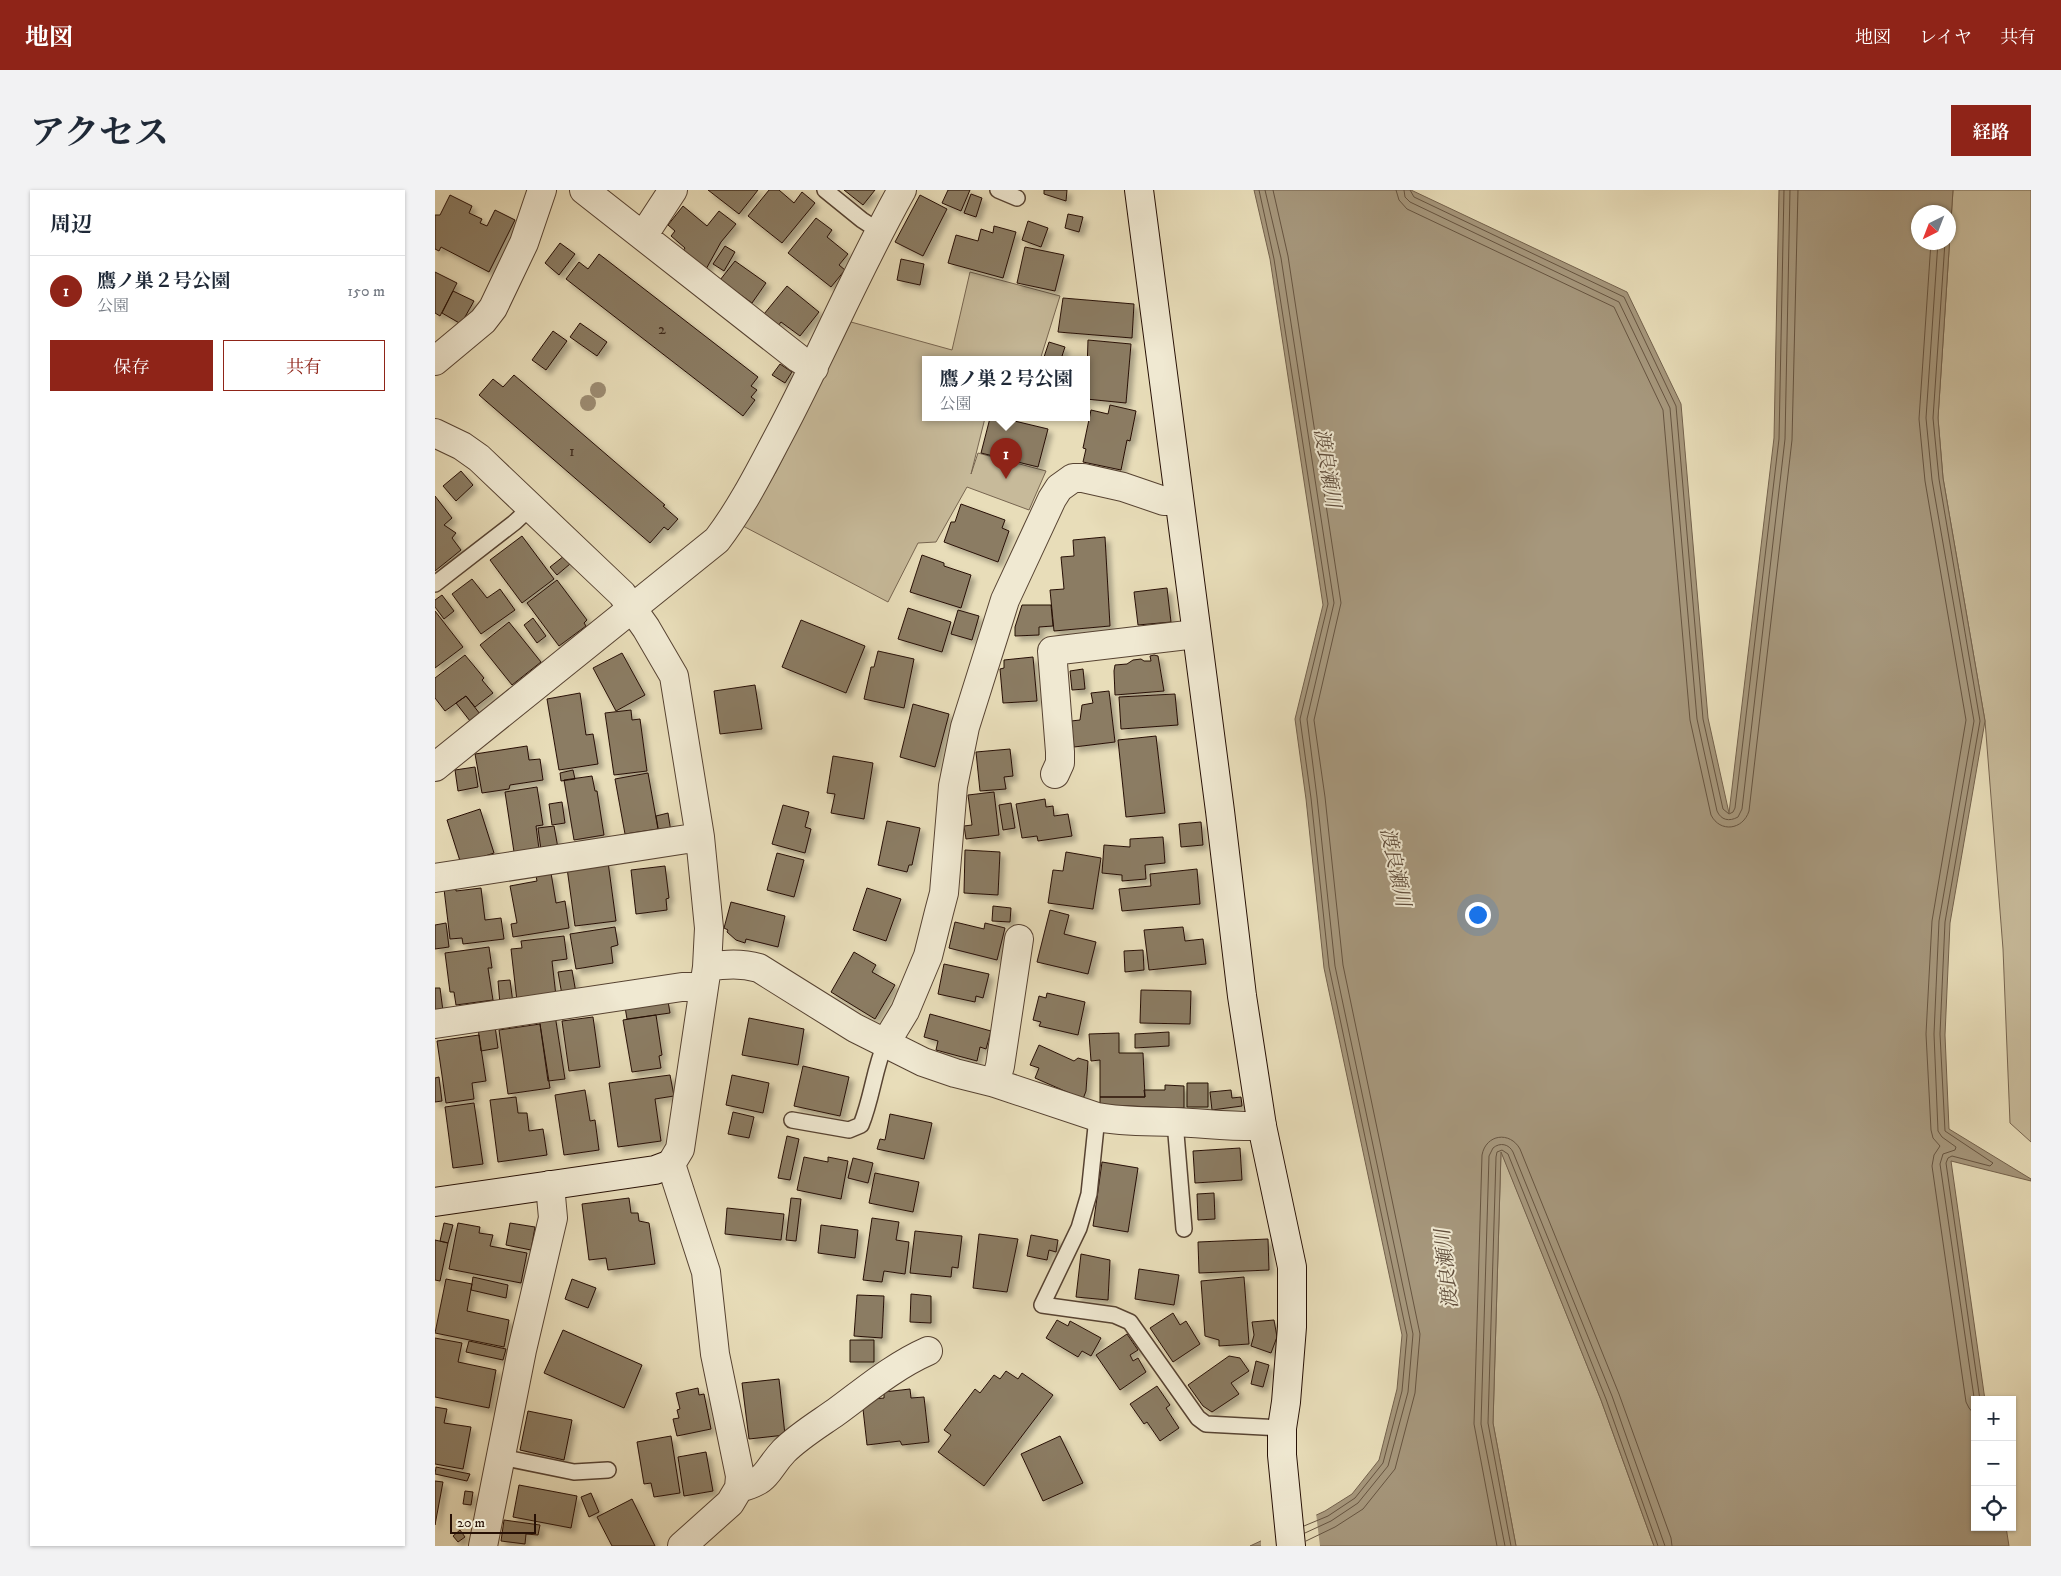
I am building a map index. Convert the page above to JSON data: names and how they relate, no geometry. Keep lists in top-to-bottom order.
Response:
{
  "water": ["渡良瀬川"],
  "house_numbers": ["2", "1"],
  "scale_bar": "20 m",
  "north": "bottom left",
  "page": {
    "header": "地図",
    "nav": ["地図", "レイヤ", "共有"],
    "title": "アクセス",
    "buttons": [
      "経路",
      ["保存", "共有"]
    ],
    "heading": "周辺",
    "list": [
      {
        "mark": "1",
        "name": "鷹ノ巣２号公園",
        "note": "公園",
        "value": "150 m"
      }
    ],
    "popup": ["鷹ノ巣２号公園", "公園"],
    "pins": "1",
    "map_buttons": ["+", "−"],
    "scale": "20 m"
  }
}
